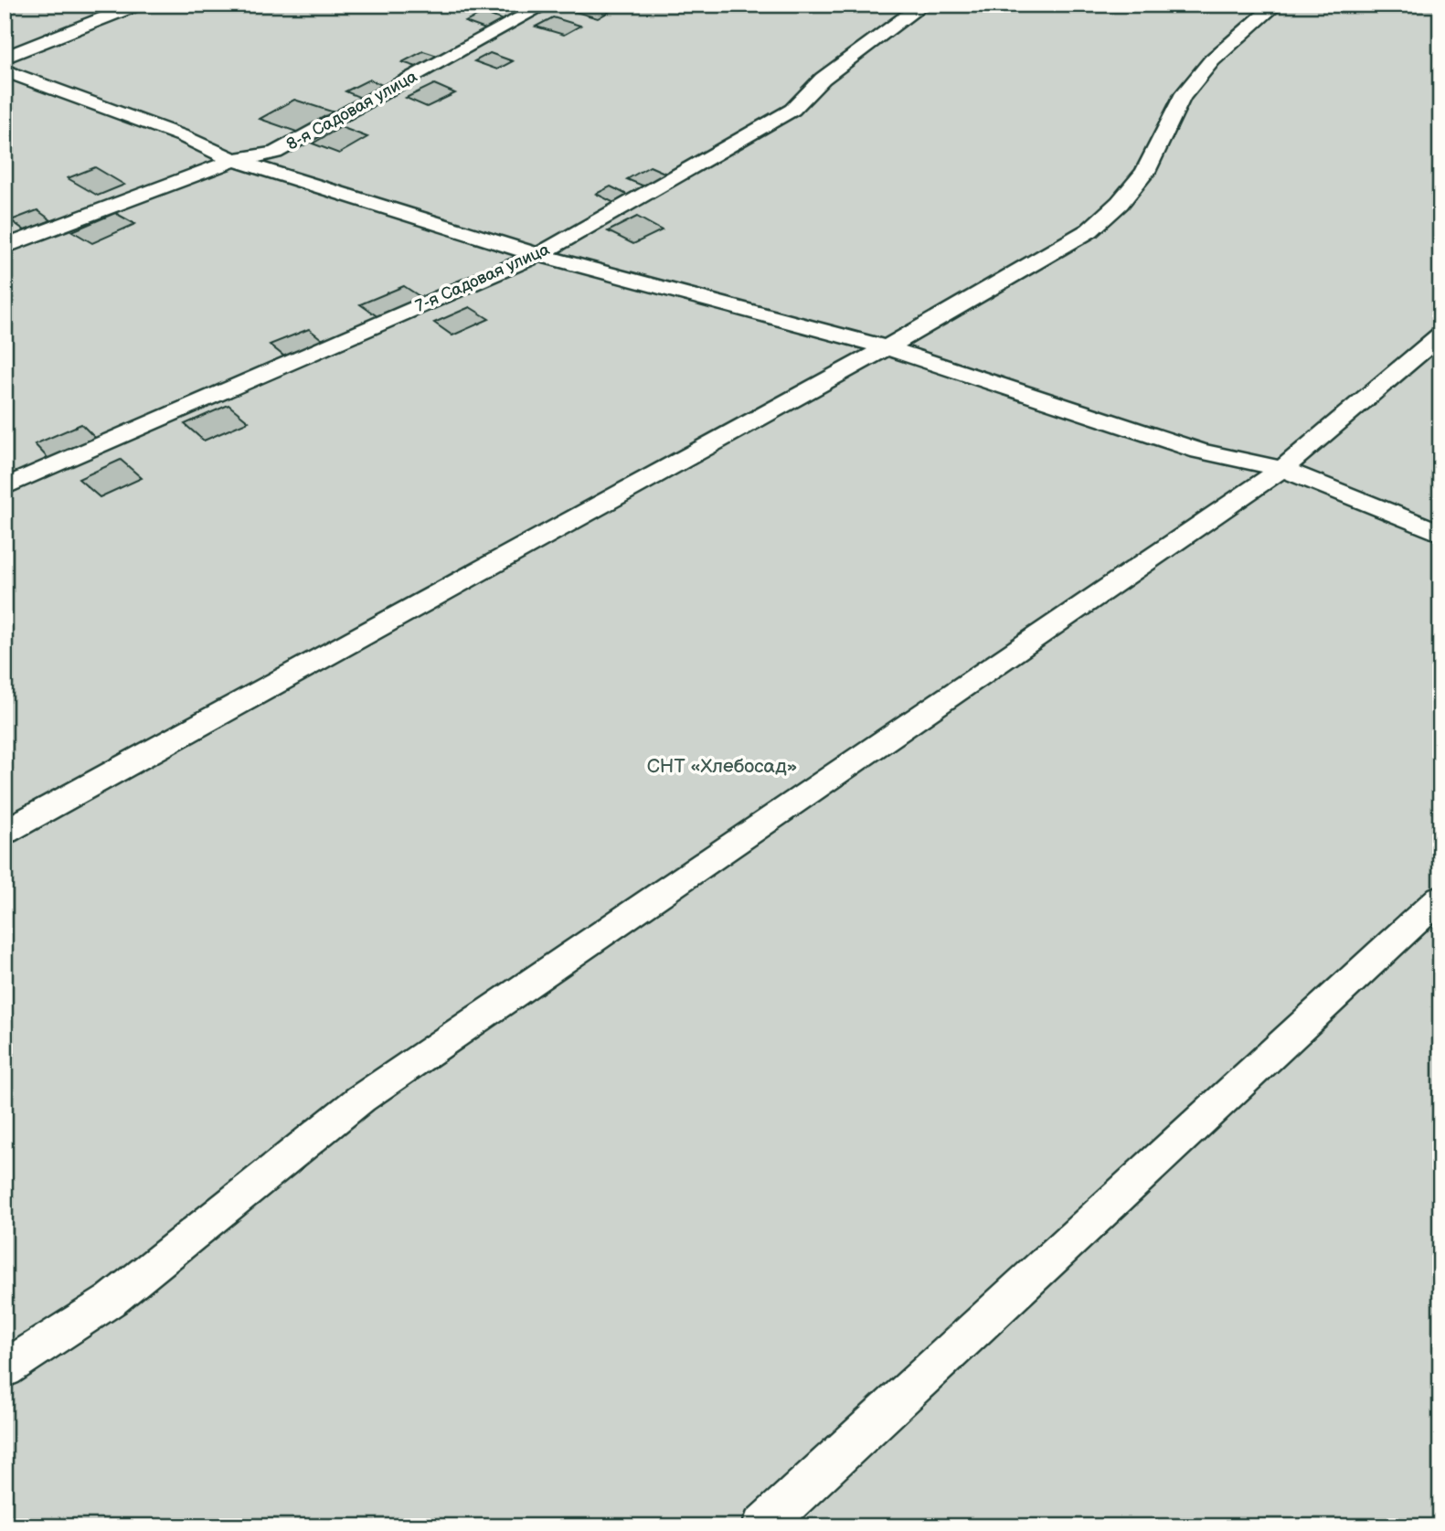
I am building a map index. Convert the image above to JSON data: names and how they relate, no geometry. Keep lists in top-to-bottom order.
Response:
{
  "streets": {
    "lane": ["8-я Садовая улица", "7-я Садовая улица"]
  },
  "parks": ["СНТ «Хлебосад»"]
}
